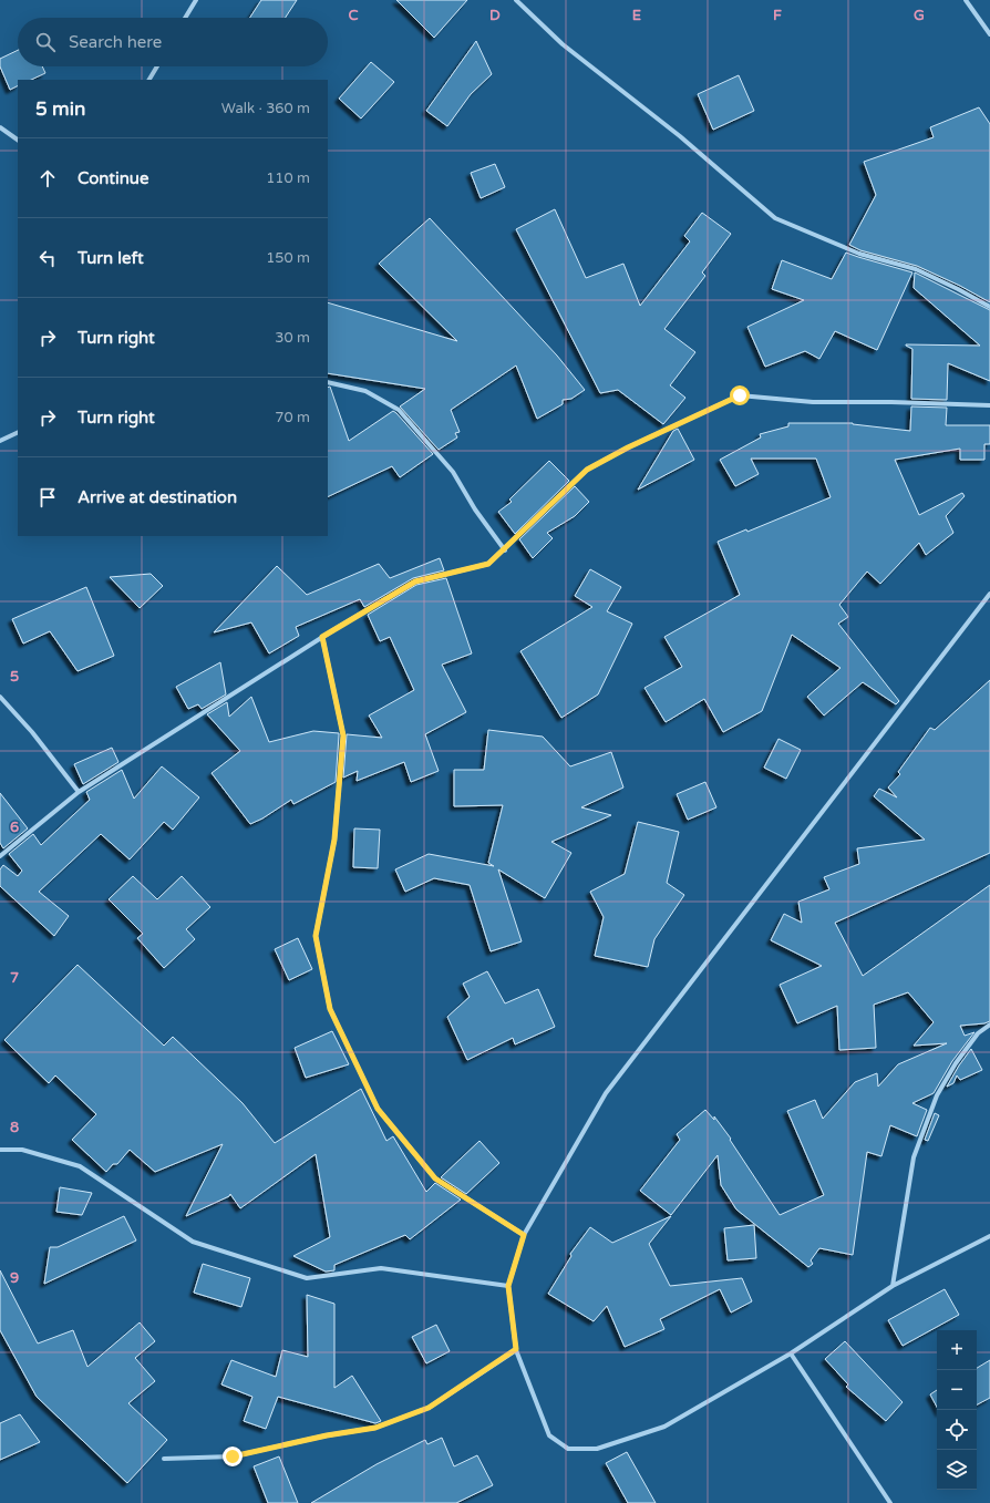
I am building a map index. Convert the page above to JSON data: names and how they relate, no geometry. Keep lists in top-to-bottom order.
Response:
{
  "page": {
    "search": "Search here",
    "heading": ["5 min", "Walk · 360 m"],
    "list": [
      ["Continue", "110 m"],
      ["Turn left", "150 m"],
      ["Turn right", "30 m"],
      ["Turn right", "70 m"],
      "Arrive at destination"
    ],
    "map_buttons": ["+", "−"]
  },
  "grid": {
    "columns": [
      "C",
      "D",
      "E",
      "F",
      "G"
    ],
    "rows": [
      "5",
      "6",
      "7",
      "8",
      "9"
    ]
  }
}
